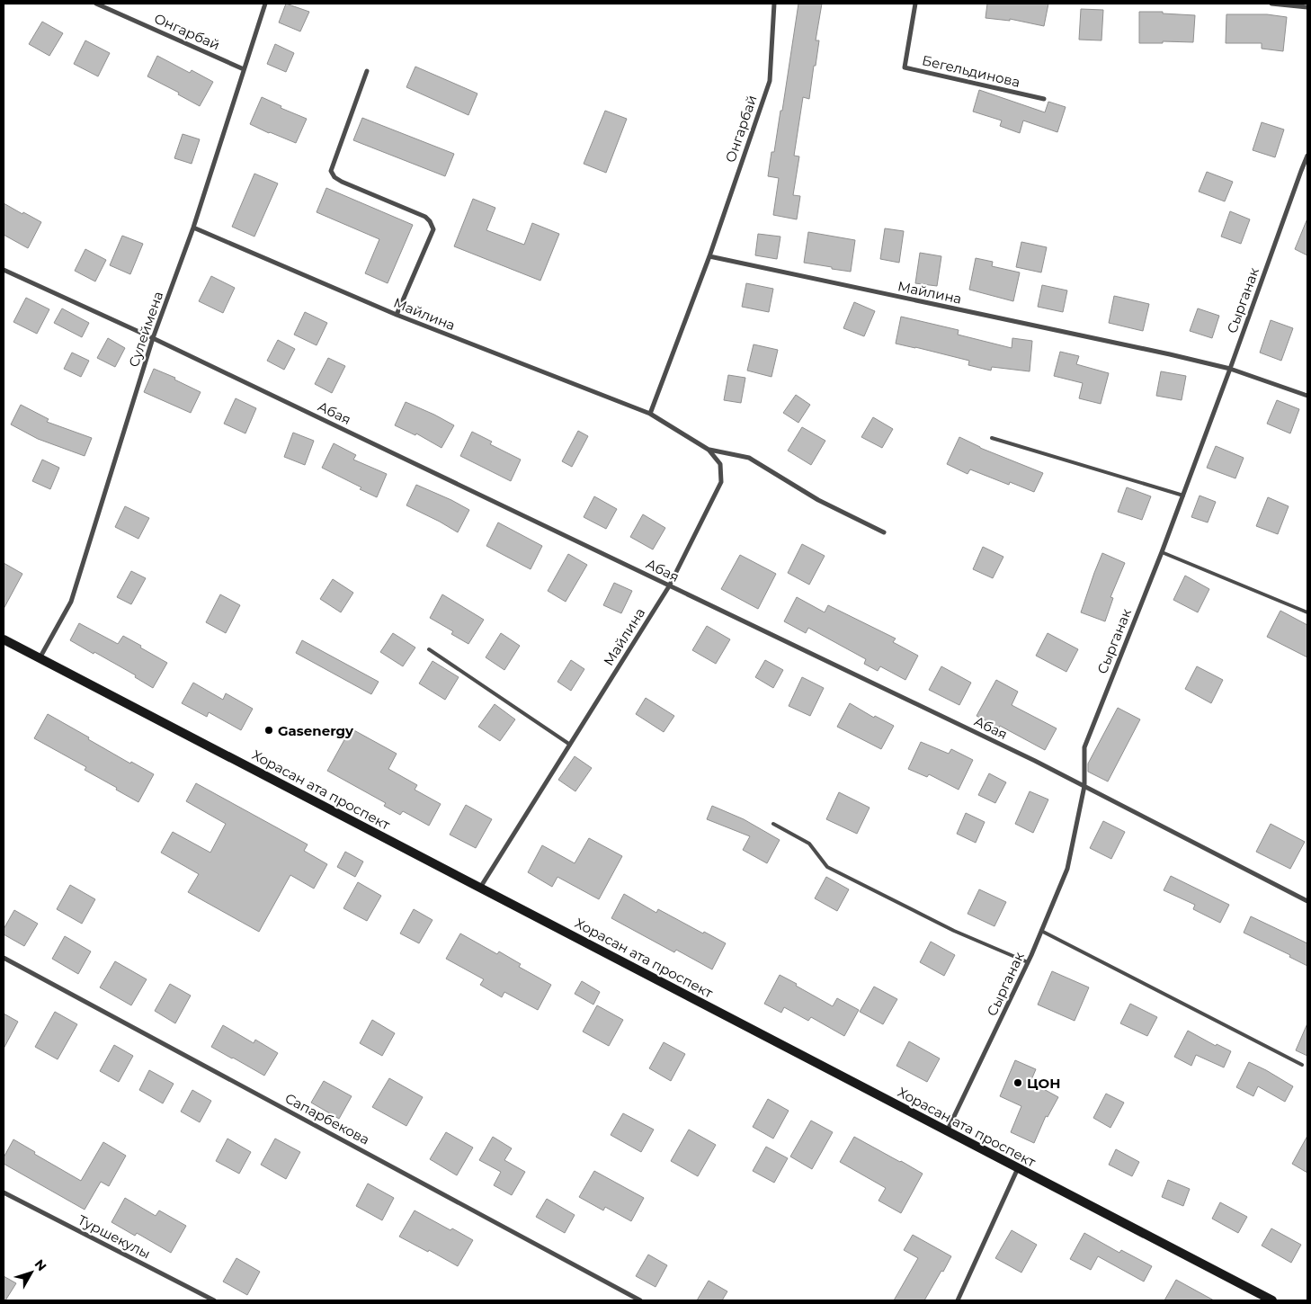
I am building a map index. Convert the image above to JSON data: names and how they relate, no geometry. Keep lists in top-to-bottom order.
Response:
{
  "streets": {
    "main road": ["Хорасан ата проспект"],
    "street": [
      "Онгарбай",
      "Бегельдинова",
      "Майлина",
      "Сырганак",
      "Сулеймена",
      "Абая",
      "Сапарбекова",
      "Туршекулы"
    ]
  },
  "crossings": [
    ["Онгарбай", "Майлина"],
    ["Онгарбай", "Сулеймена"],
    ["Майлина", "Сырганак"],
    ["Майлина", "Сулеймена"],
    ["Майлина", "Абая"],
    ["Майлина", "Хорасан ата проспект"],
    ["Сырганак", "Абая"],
    ["Сырганак", "Хорасан ата проспект"],
    ["Сулеймена", "Абая"],
    ["Сулеймена", "Хорасан ата проспект"]
  ],
  "places": ["Gasenergy", "ЦОН"],
  "north": "top right"
}
